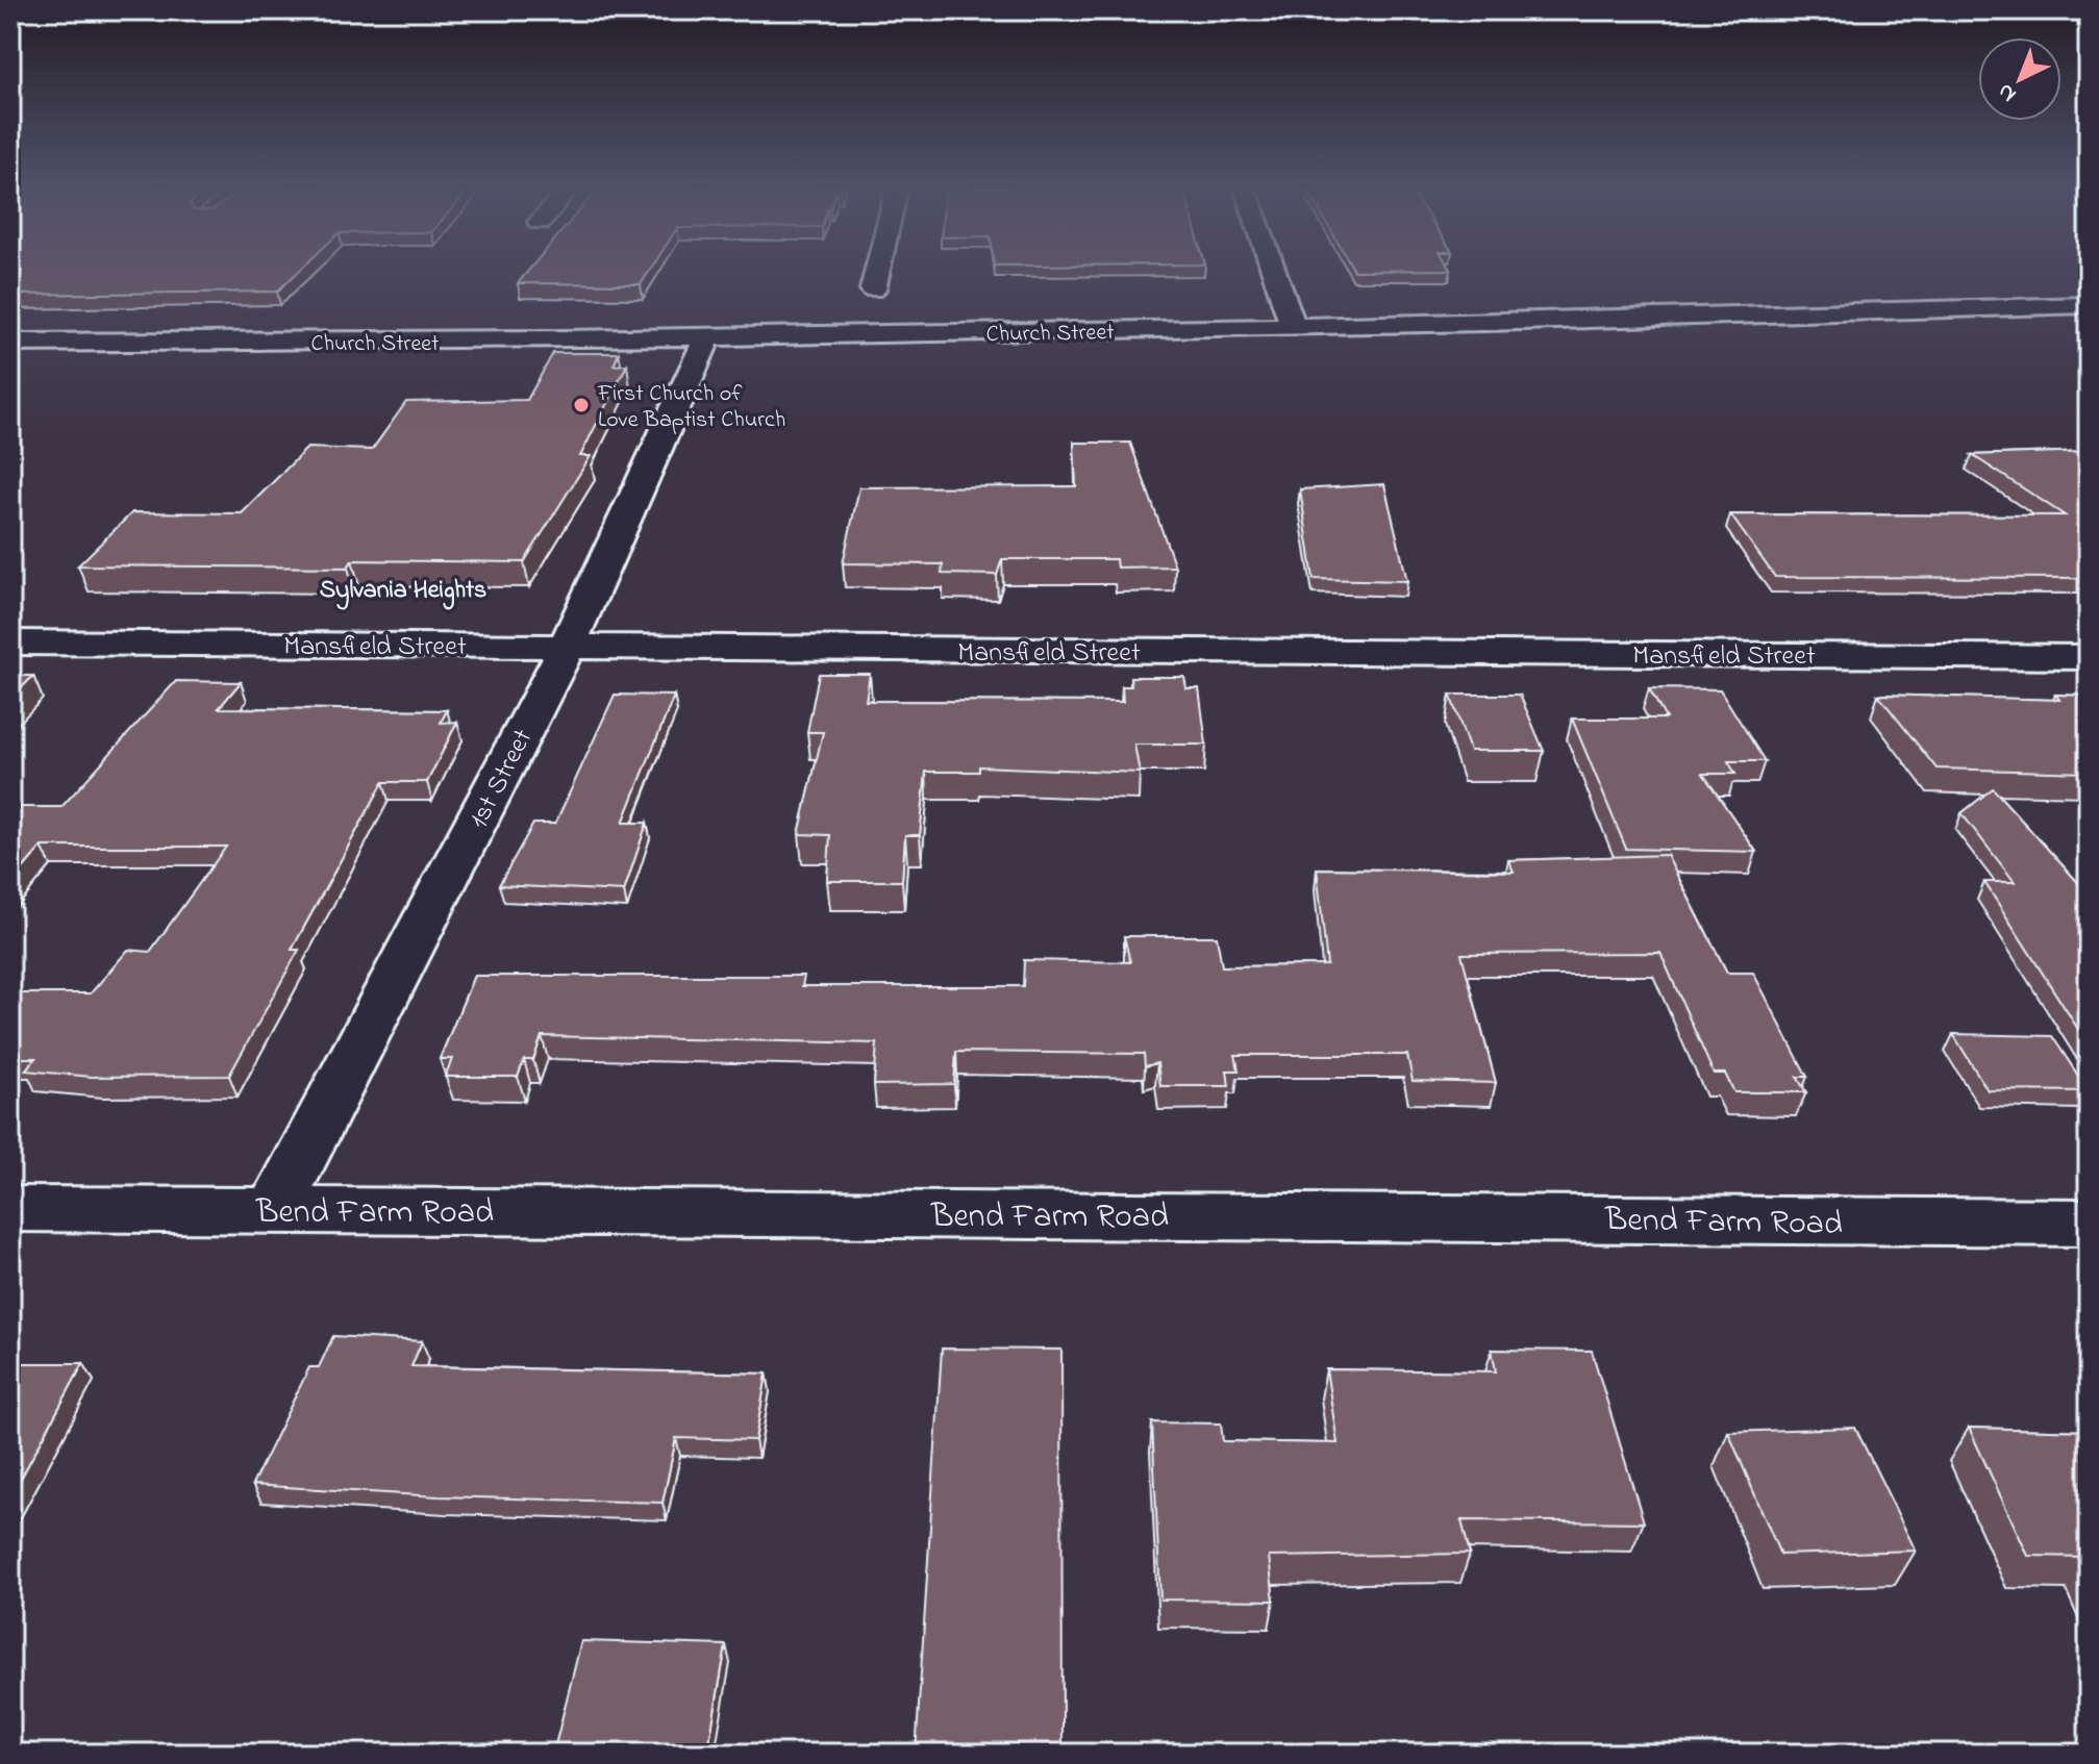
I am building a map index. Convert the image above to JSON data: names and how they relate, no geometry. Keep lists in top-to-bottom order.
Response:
{
  "streets": {
    "street": [
      "Church Street",
      "Mansfield Street",
      "1st Street",
      "Bend Farm Road"
    ]
  },
  "crossings": [
    ["Church Street", "1st Street"],
    ["Mansfield Street", "1st Street"],
    ["1st Street", "Bend Farm Road"]
  ],
  "districts": ["Sylvania Heights"],
  "places": ["First Church of Love Baptist Church"],
  "north": "bottom left"
}
